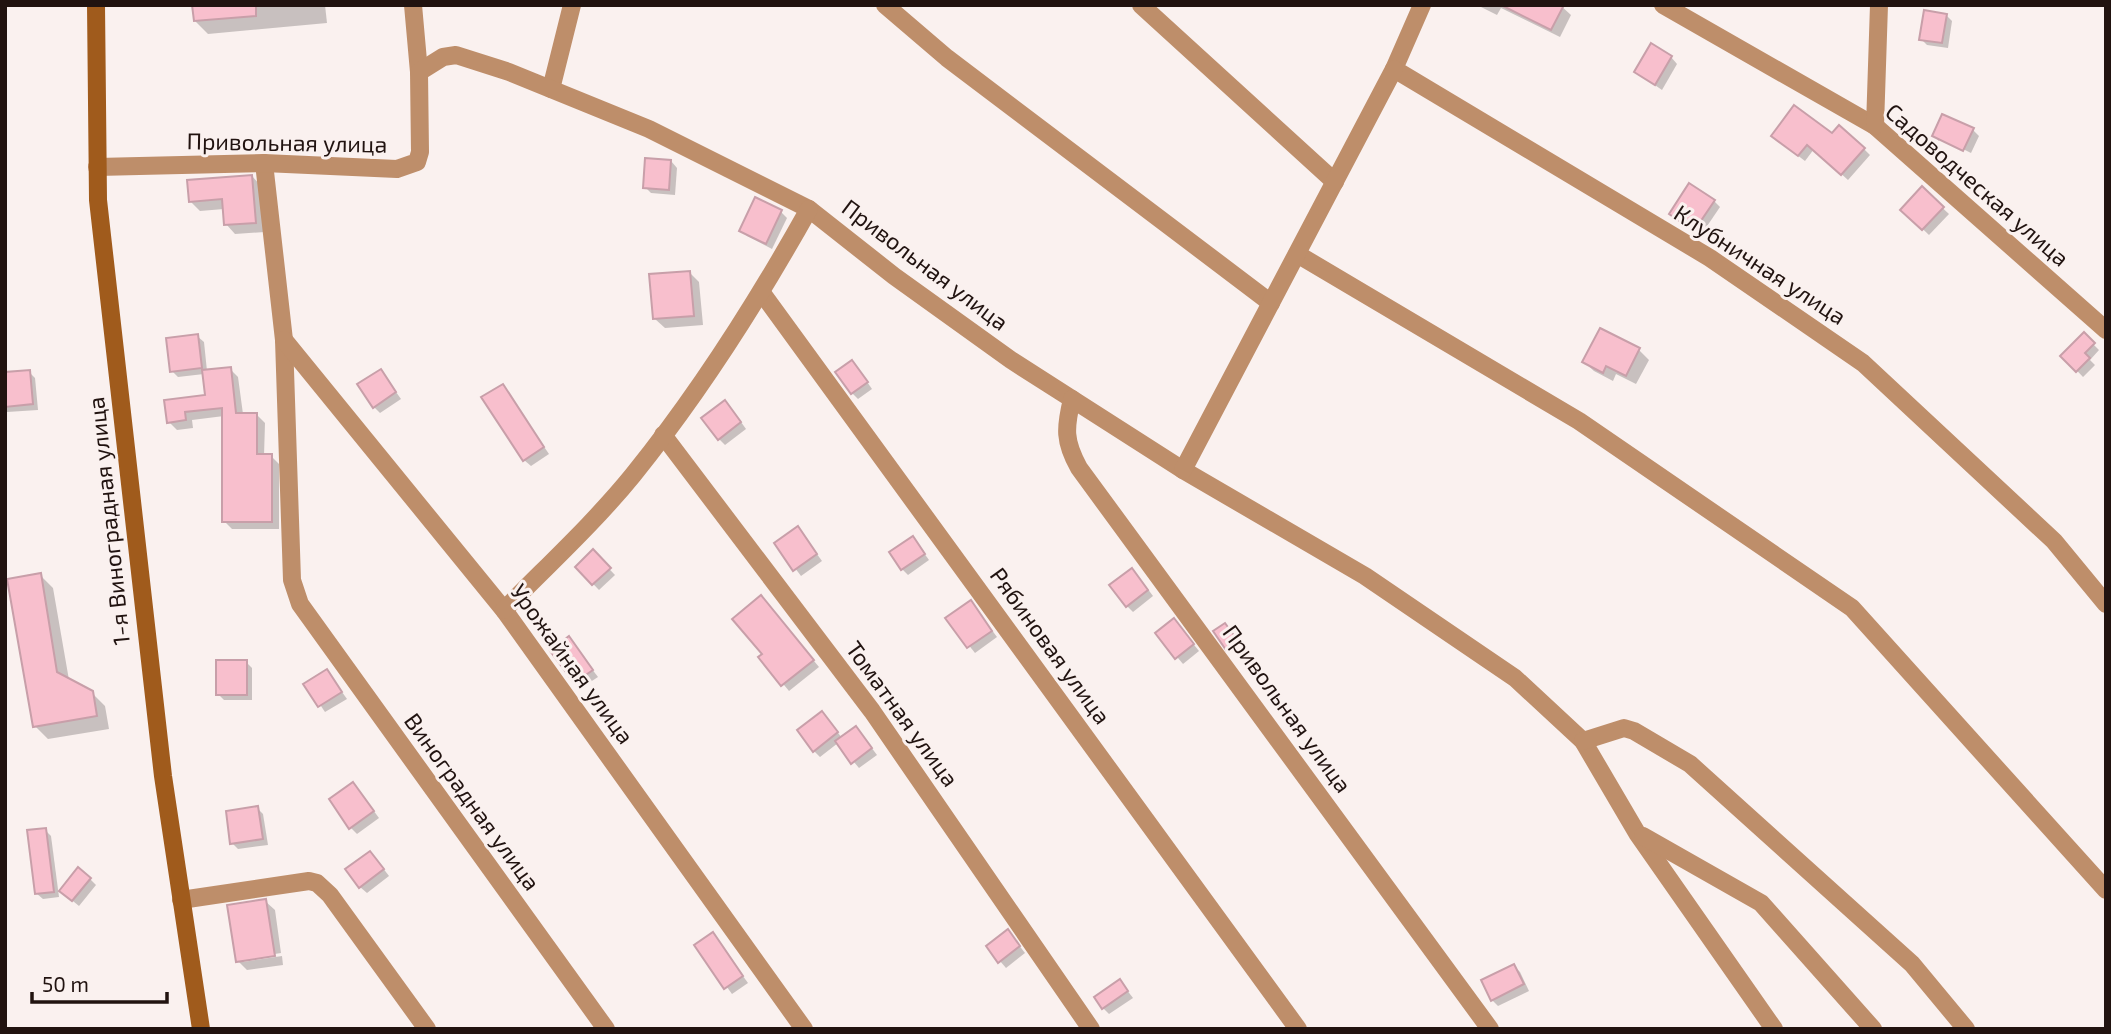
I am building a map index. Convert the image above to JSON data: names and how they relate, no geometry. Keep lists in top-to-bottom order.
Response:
{
  "streets": {
    "main road": ["1-я Виноградная улица"],
    "street": [
      "Привольная улица",
      "Садоводческая улица",
      "Клубничная улица",
      "Рябиновая улица",
      "Урожайная улица",
      "Томатная улица",
      "Виноградная улица"
    ]
  },
  "crossings": [
    ["Привольная улица", "1-я Виноградная улица"],
    ["Урожайная улица", "Виноградная улица"]
  ],
  "scale_bar": "50 m"
}
